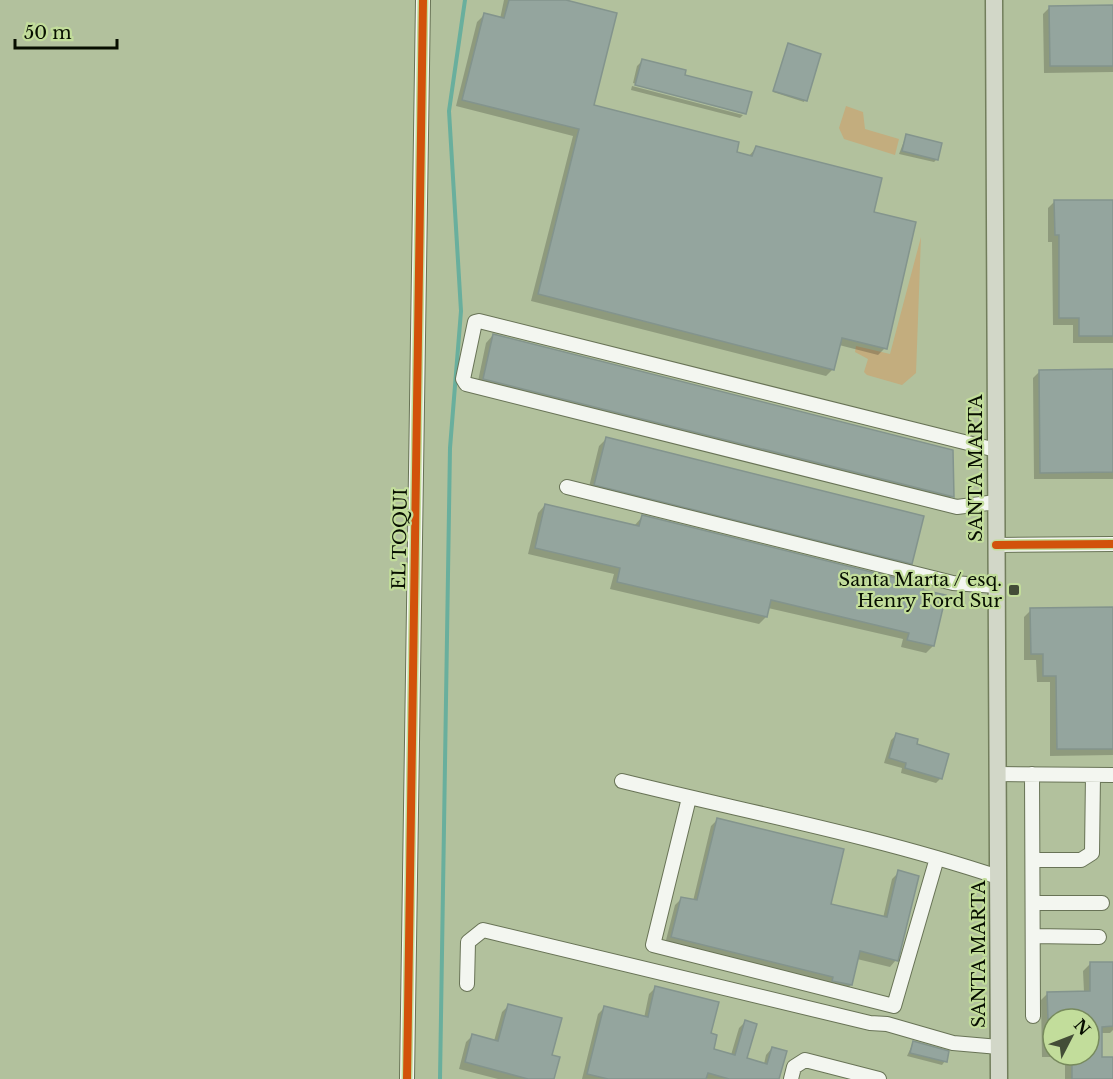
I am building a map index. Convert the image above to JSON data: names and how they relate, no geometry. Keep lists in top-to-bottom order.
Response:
{
  "streets": {
    "main road": ["SANTA MARTA"],
    "street": ["EL TOQUI"]
  },
  "places": {
    "transit": ["Santa Marta / esq. Henry Ford Sur"]
  },
  "scale_bar": "50 m",
  "north": "top right"
}
